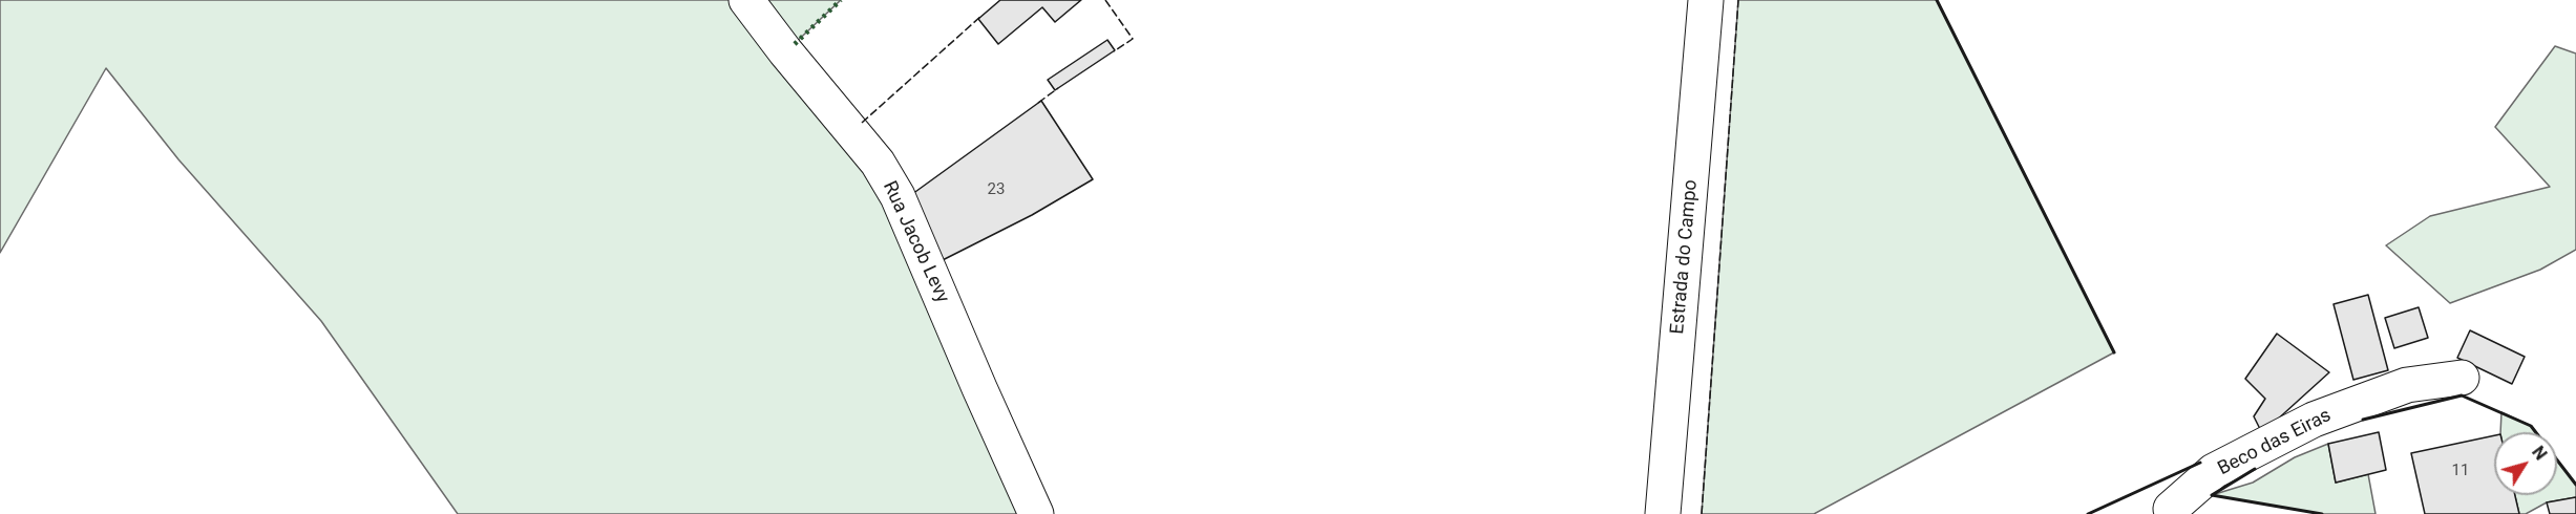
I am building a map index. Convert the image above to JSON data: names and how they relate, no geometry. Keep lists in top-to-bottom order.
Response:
{
  "streets": {
    "street": ["Rua Jacob Levy", "Estrada do Campo", "Beco das Eiras"]
  },
  "house_numbers": ["23", "11"],
  "north": "top right"
}
